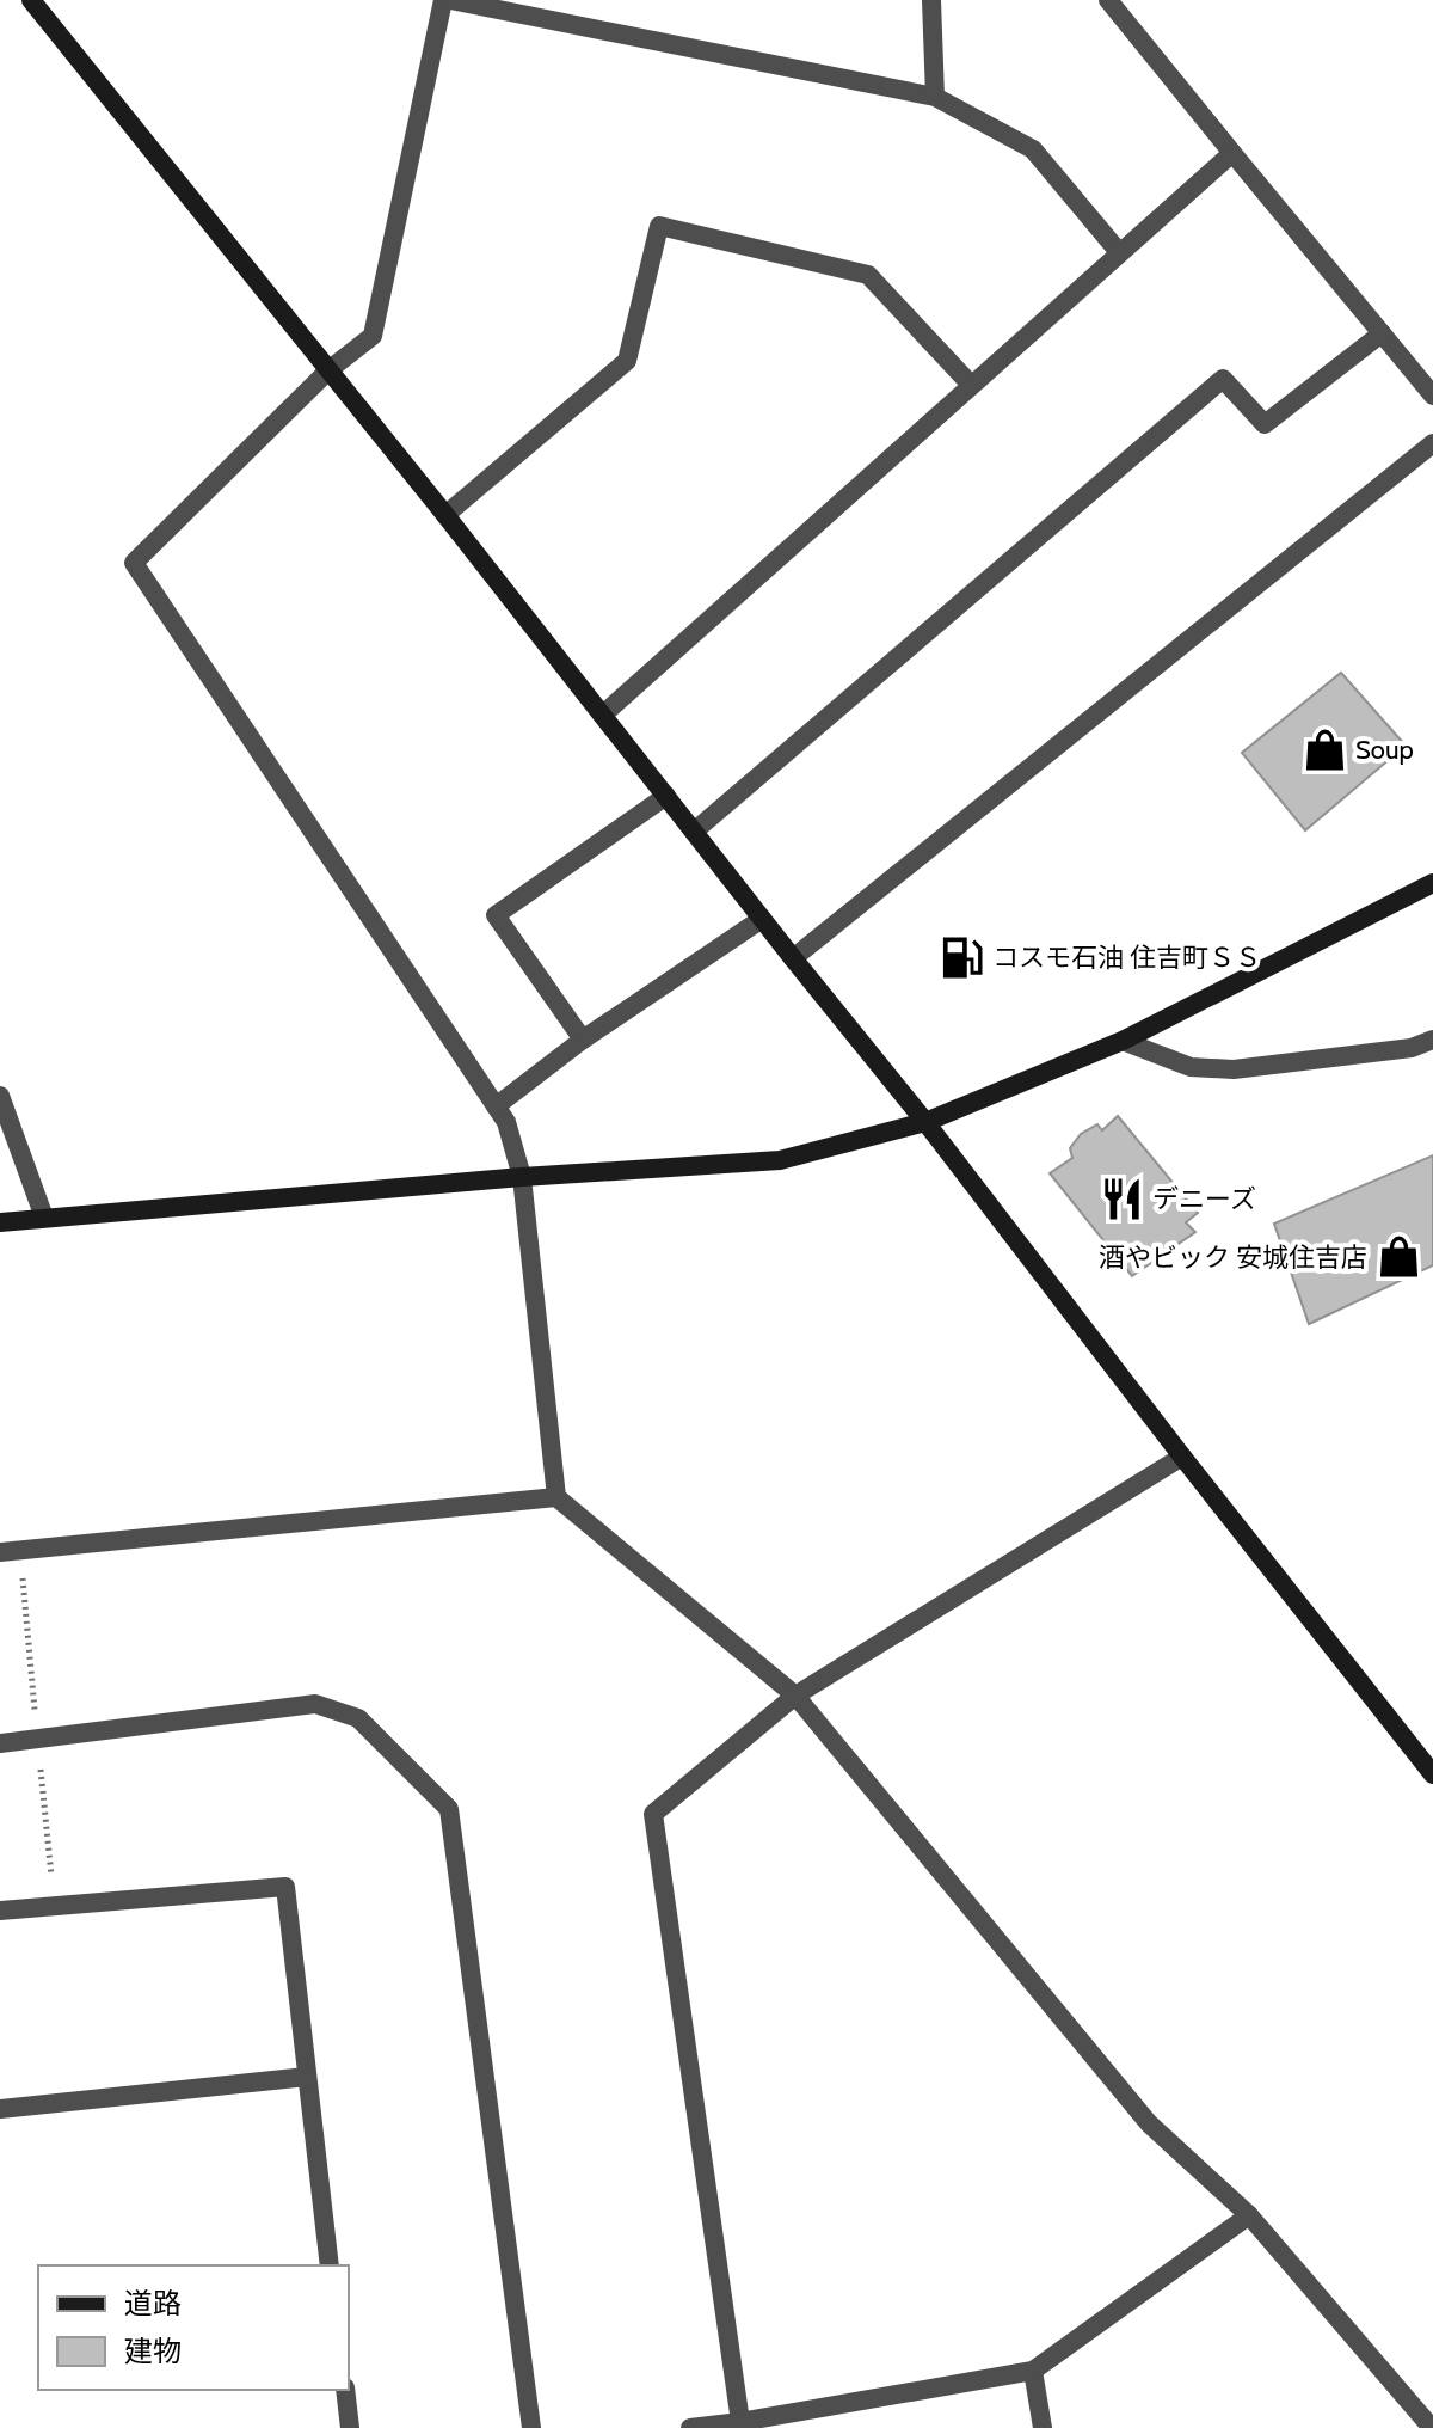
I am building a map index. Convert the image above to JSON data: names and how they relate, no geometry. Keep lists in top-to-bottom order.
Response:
{
  "places": {
    "shop": ["Soup", "酒やビック 安城住吉店"],
    "fuel station": ["コスモ石油 住吉町ＳＳ"],
    "restaurant": ["デニーズ"]
  },
  "legend": ["道路", "建物"]
}
